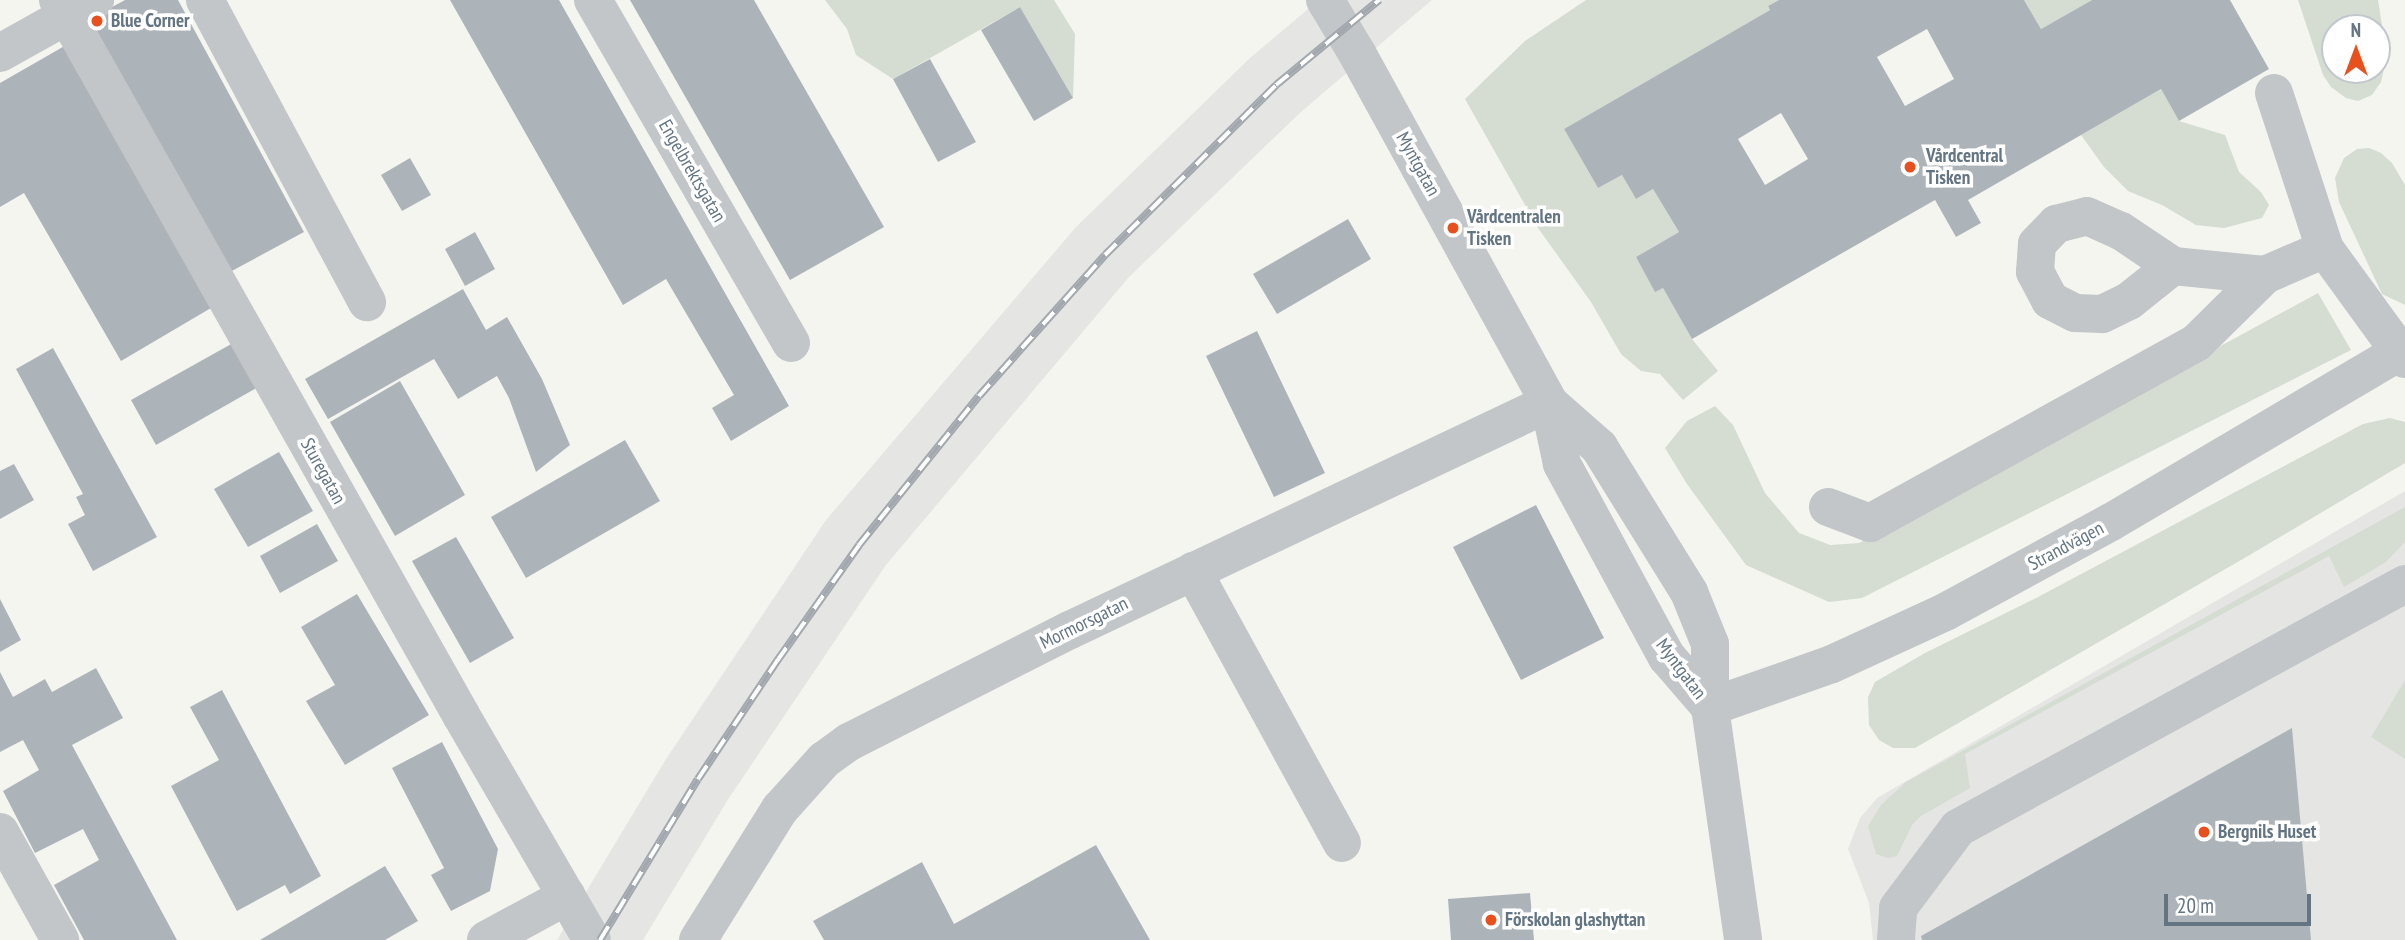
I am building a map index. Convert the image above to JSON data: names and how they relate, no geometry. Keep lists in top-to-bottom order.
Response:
{
  "streets": {
    "street": [
      "Myntgatan",
      "Engelbrektsgatan",
      "Sturegatan",
      "Strandvägen",
      "Mormorsgatan"
    ]
  },
  "crossings": [
    ["Myntgatan", "Strandvägen"],
    ["Myntgatan", "Mormorsgatan"]
  ],
  "places": [
    "Blue Corner",
    "Vårdcentral Tisken",
    "Vårdcentralen Tisken",
    "Bergnils Huset",
    "Förskolan glashyttan"
  ],
  "scale_bar": "20 m",
  "north": "top"
}
